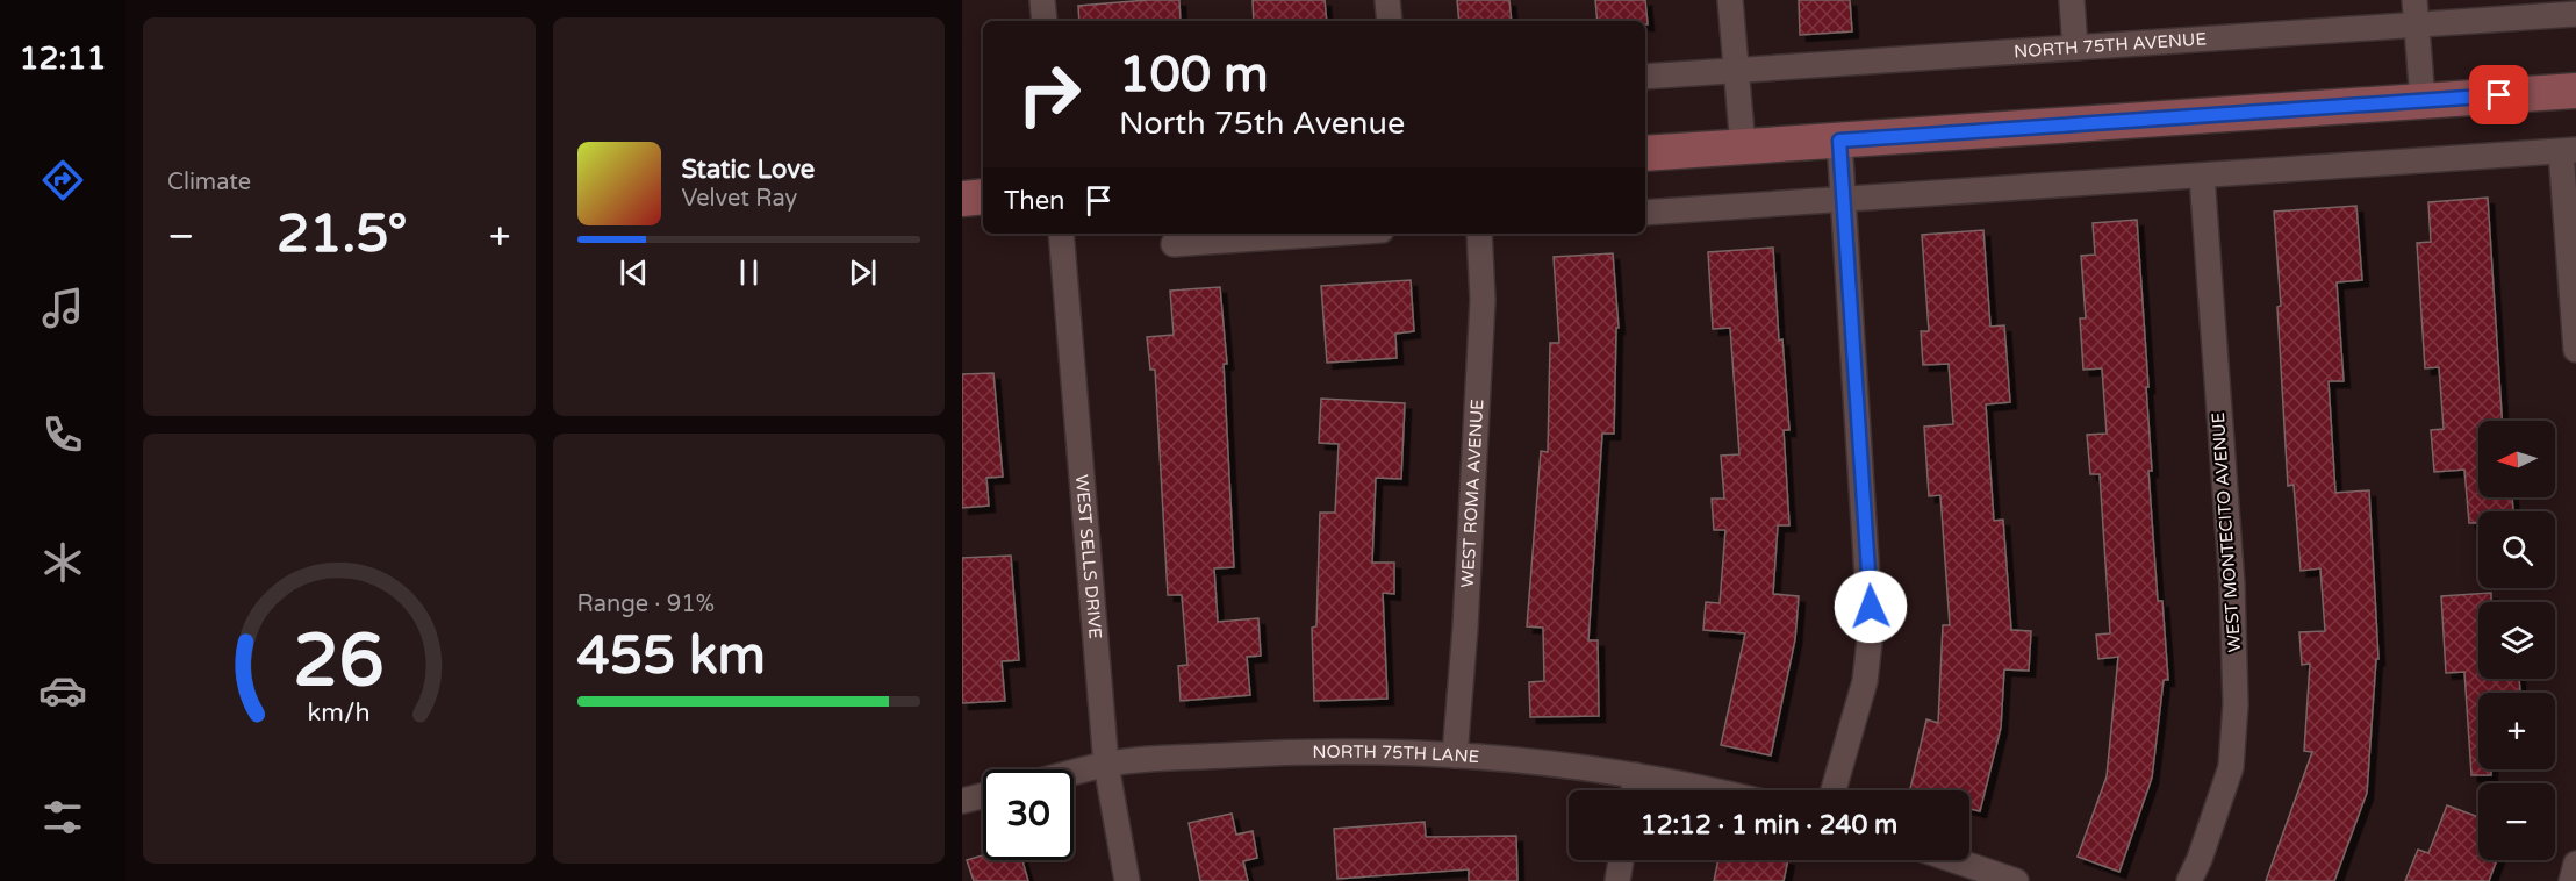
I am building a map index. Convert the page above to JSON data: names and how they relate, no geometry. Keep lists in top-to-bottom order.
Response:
{
  "streets": {
    "street": [
      "NORTH 75TH AVENUE",
      "WEST ROMA AVENUE",
      "WEST MONTECITO AVENUE",
      "WEST SELLS DRIVE",
      "NORTH 75TH LANE"
    ]
  },
  "crossings": [
    ["WEST ROMA AVENUE", "NORTH 75TH LANE"],
    ["WEST SELLS DRIVE", "NORTH 75TH LANE"]
  ],
  "north": "left",
  "page": {
    "tabs": "12:11",
    "tile": [
      "Climate",
      ["Range · 91%", "455 km"]
    ],
    "turn": ["100 m", "North 75th Avenue"],
    "song": ["Static Love", "Velvet Ray"],
    "then": "Then",
    "heat": ["−", "21.5°", "+"],
    "map_buttons": ["+", "−"],
    "limit": "30",
    "trip": "12:12 · 1 min · 240 m",
    "gauge": ["26", "km/h"]
  }
}
